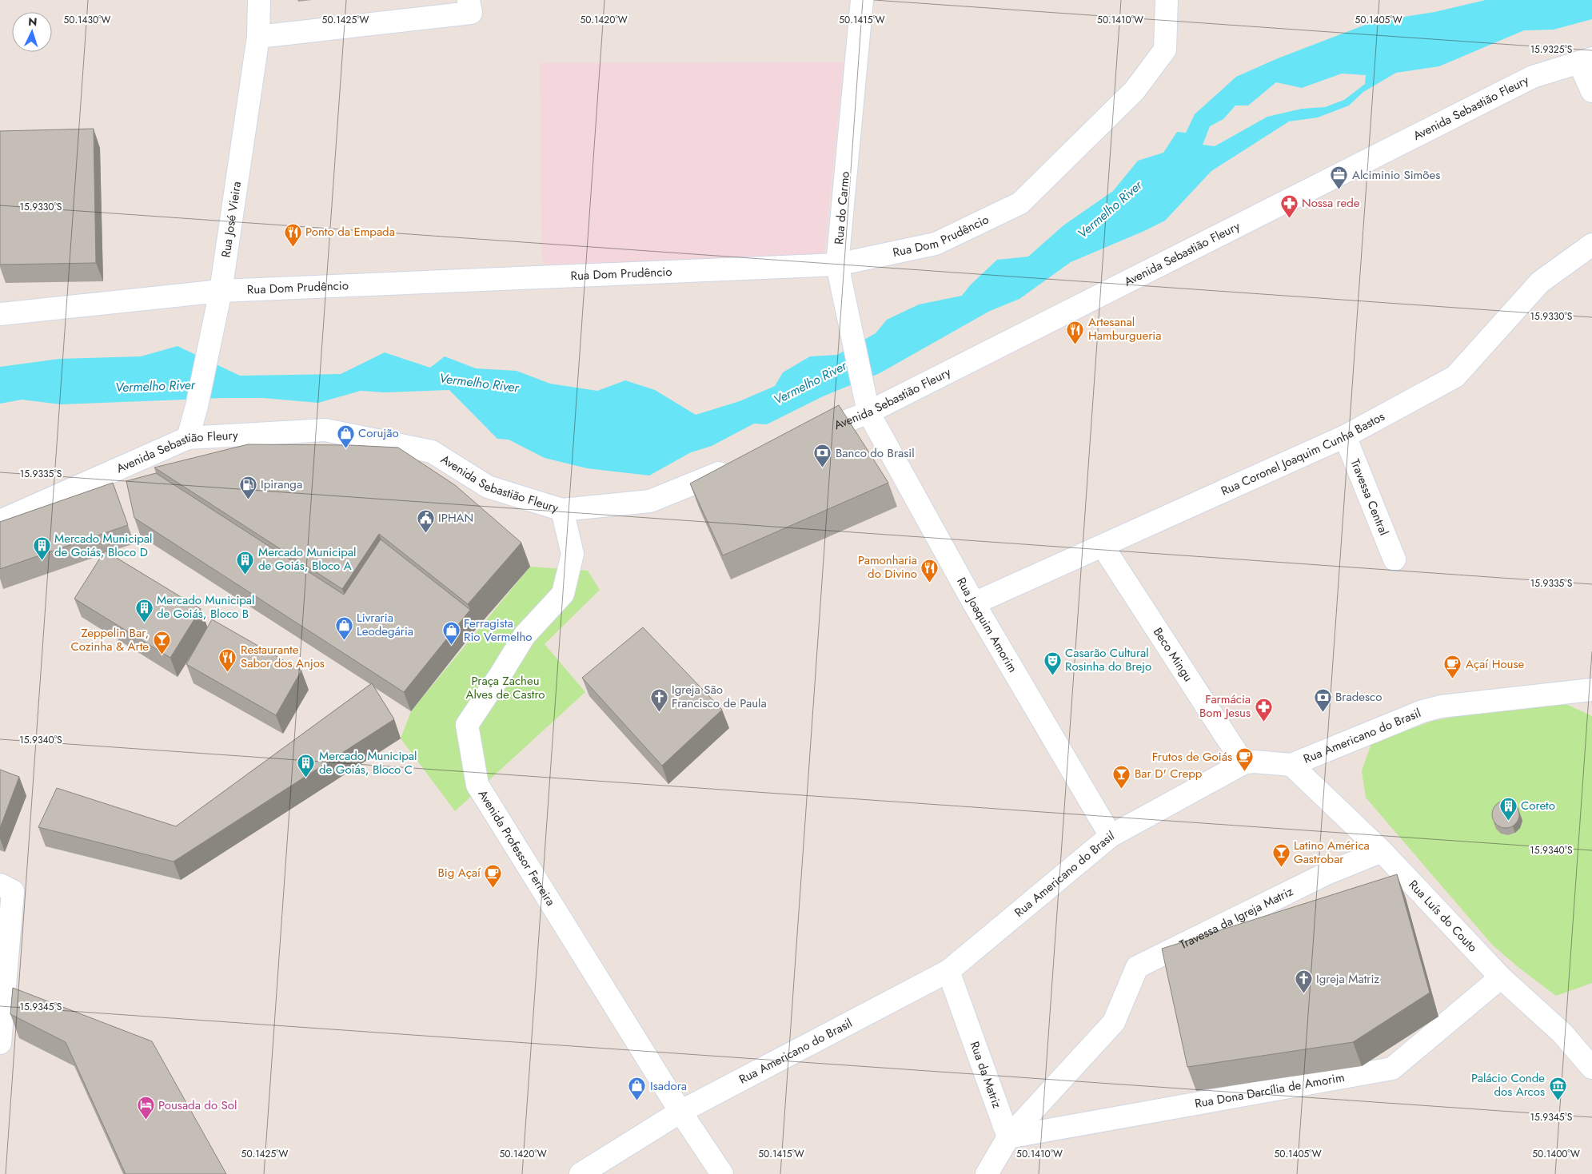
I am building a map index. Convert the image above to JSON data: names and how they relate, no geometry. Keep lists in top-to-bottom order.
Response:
{
  "streets": {
    "street": [
      "Avenida Sebastião Fleury",
      "Rua do Carmo",
      "Rua José Vieira",
      "Rua Dom Prudêncio",
      "Rua Coronel Joaquim Cunha Bastos",
      "Travessa Central",
      "Rua Joaquim Amorim",
      "Beco Mingu",
      "Rua Americano do Brasil",
      "Avenida Professor Ferreira",
      "Rua Luís do Couto",
      "Travessa da Igreja Matriz",
      "Rua da Matriz",
      "Rua Dona Darcília de Amorim"
    ]
  },
  "crossings": [
    ["Avenida Sebastião Fleury", "Rua do Carmo"],
    ["Avenida Sebastião Fleury", "Rua José Vieira"],
    ["Avenida Sebastião Fleury", "Rua Joaquim Amorim"],
    ["Avenida Sebastião Fleury", "Avenida Professor Ferreira"],
    ["Rua do Carmo", "Rua Dom Prudêncio"],
    ["Rua do Carmo", "Rua Joaquim Amorim"],
    ["Rua José Vieira", "Rua Dom Prudêncio"],
    ["Rua Coronel Joaquim Cunha Bastos", "Travessa Central"],
    ["Rua Coronel Joaquim Cunha Bastos", "Rua Joaquim Amorim"],
    ["Rua Coronel Joaquim Cunha Bastos", "Beco Mingu"],
    ["Rua Joaquim Amorim", "Rua Americano do Brasil"],
    ["Beco Mingu", "Rua Americano do Brasil"],
    ["Rua Americano do Brasil", "Avenida Professor Ferreira"],
    ["Rua Americano do Brasil", "Rua Luís do Couto"],
    ["Rua Americano do Brasil", "Rua da Matriz"],
    ["Rua Luís do Couto", "Travessa da Igreja Matriz"],
    ["Rua Luís do Couto", "Rua Dona Darcília de Amorim"],
    ["Travessa da Igreja Matriz", "Rua da Matriz"],
    ["Travessa da Igreja Matriz", "Rua Dona Darcília de Amorim"],
    ["Rua da Matriz", "Rua Dona Darcília de Amorim"]
  ],
  "water": ["Vermelho River"],
  "parks": ["Praça Zacheu Alves de Castro"],
  "places": {
    "office": ["Alciminio Simões"],
    "pharmacy": ["Nossa rede", "Farmácia Bom Jesus"],
    "restaurant": [
      "Ponto da Empada",
      "Artesanal Hamburgueria",
      "Pamonharia do Divino",
      "Restaurante Sabor dos Anjos"
    ],
    "shop": [
      "Corujão",
      "Livraria Leodegária",
      "Ferragista Rio Vermelho",
      "Isadora"
    ],
    "bank": ["Banco do Brasil", "Bradesco"],
    "fuel station": ["Ipiranga"],
    "public building": ["IPHAN"],
    "building": [
      "Mercado Municipal de Goiás, Bloco D",
      "Mercado Municipal de Goiás, Bloco A",
      "Mercado Municipal de Goiás, Bloco B",
      "Mercado Municipal de Goiás, Bloco C",
      "Coreto"
    ],
    "bar": ["Zeppelin Bar, Cozinha & Arte", "Bar D' Crepp", "Latino América Gastrobar"],
    "theatre": ["Casarão Cultural Rosinha do Brejo"],
    "cafe": ["Açaí House", "Frutos de Goiás", "Big Açaí"],
    "church": ["Igreja São Francisco de Paula", "Igreja Matriz"],
    "museum": ["Palácio Conde dos Arcos"],
    "hotel": ["Pousada do Sol"]
  },
  "north": "top",
  "coordinates": [
    "50.1430°W",
    "50.1425°W",
    "50.1420°W",
    "50.1415°W",
    "50.1410°W",
    "50.1405°W",
    "15.9325°S",
    "15.9330°S",
    "15.9335°S",
    "15.9340°S",
    "15.9345°S",
    "50.1400°W"
  ]
}
